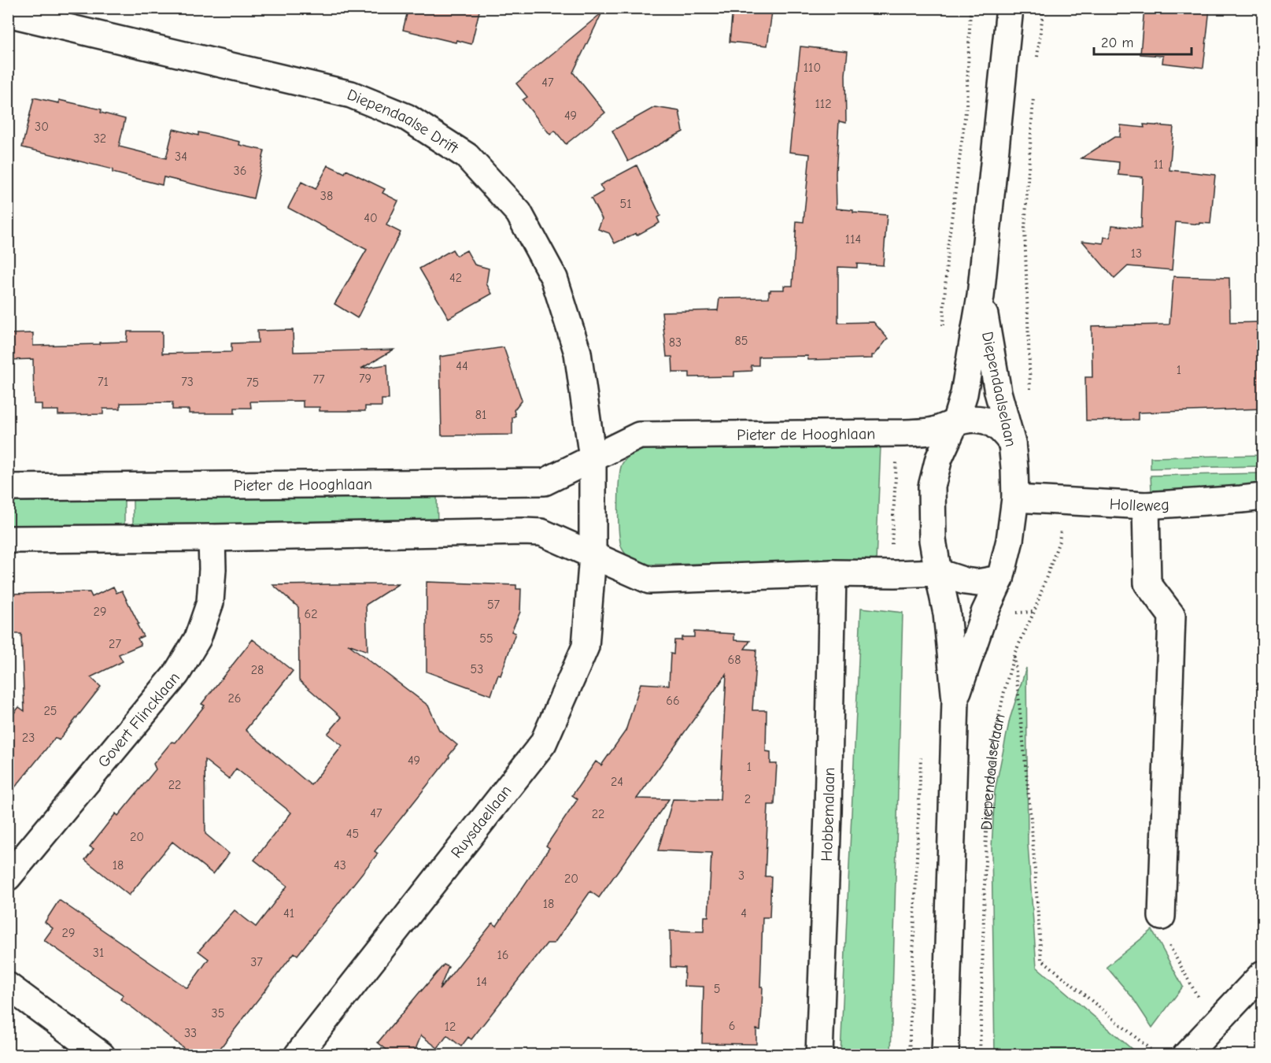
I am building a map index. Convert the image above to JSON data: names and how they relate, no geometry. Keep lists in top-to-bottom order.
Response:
{
  "streets": {
    "street": [
      "Diependaalse Drift",
      "Diependaalselaan",
      "Pieter de Hooghlaan",
      "Holleweg",
      "Govert Flincklaan",
      "Hobbemalaan",
      "Ruysdaellaan"
    ]
  },
  "crossings": [
    ["Diependaalse Drift", "Pieter de Hooghlaan"],
    ["Diependaalselaan", "Pieter de Hooghlaan"],
    ["Diependaalselaan", "Holleweg"]
  ],
  "house_numbers": [
    "110",
    "47",
    "112",
    "49",
    "30",
    "32",
    "34",
    "11",
    "36",
    "38",
    "51",
    "40",
    "114",
    "13",
    "42",
    "85",
    "83",
    "44",
    "1",
    "79",
    "77",
    "71",
    "73",
    "75",
    "81",
    "57",
    "29",
    "62",
    "55",
    "27",
    "68",
    "53",
    "28",
    "26",
    "66",
    "25",
    "23",
    "49",
    "1",
    "24",
    "22",
    "2",
    "47",
    "22",
    "45",
    "20",
    "18",
    "43",
    "3",
    "20",
    "18",
    "41",
    "4",
    "29",
    "31",
    "16",
    "37",
    "14",
    "5",
    "35",
    "6",
    "12",
    "33"
  ],
  "scale_bar": "20 m"
}
